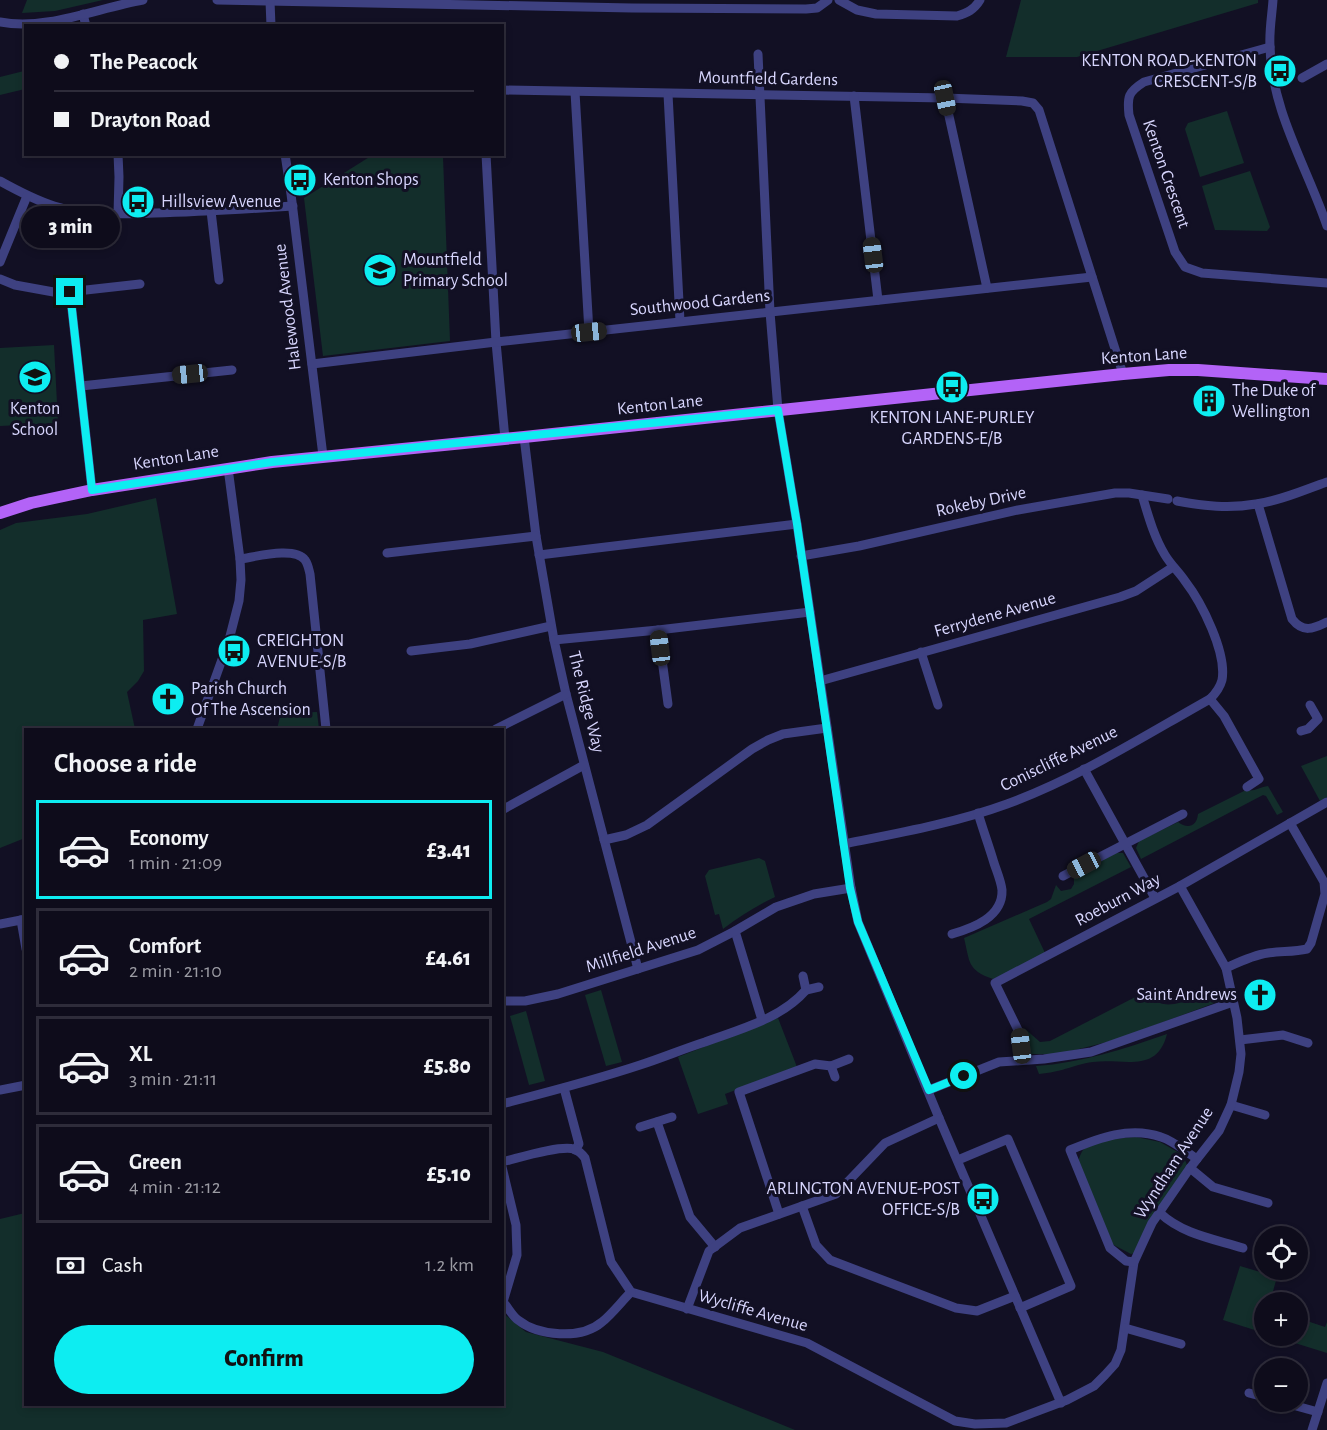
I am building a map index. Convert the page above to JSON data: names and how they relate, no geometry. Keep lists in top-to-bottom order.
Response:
{
  "streets": {
    "main road": ["Kenton Lane"],
    "street": [
      "Mountfield Gardens",
      "Kenton Crescent",
      "Southwood Gardens",
      "Halewood Avenue",
      "Rokeby Drive",
      "Ferrydene Avenue",
      "The Ridge Way",
      "Coniscliffe Avenue",
      "Roeburn Way",
      "Millfield Avenue",
      "Wyndham Avenue",
      "Wycliffe Avenue"
    ]
  },
  "crossings": [
    ["Mountfield Gardens", "Southwood Gardens"],
    ["Southwood Gardens", "Halewood Avenue"],
    ["Halewood Avenue", "Kenton Lane"],
    ["Kenton Lane", "The Ridge Way"],
    ["The Ridge Way", "Millfield Avenue"],
    ["Roeburn Way", "Wyndham Avenue"],
    ["Wyndham Avenue", "Wycliffe Avenue"]
  ],
  "places": {
    "bus stop": [
      "KENTON ROAD-KENTON CRESCENT-S/B",
      "Kenton Shops",
      "Hillsview Avenue",
      "KENTON LANE-PURLEY GARDENS-E/B",
      "CREIGHTON AVENUE-S/B",
      "ARLINGTON AVENUE-POST OFFICE-S/B"
    ],
    "school or university": ["Mountfield Primary School", "Kenton School"],
    "building": ["The Duke of Wellington"],
    "church": ["Parish Church Of The Ascension", "Saint Andrews"]
  },
  "page": {
    "banner": ["The Peacock", "Drayton Road"],
    "bubble": "3 min",
    "heading": "Choose a ride",
    "list": [
      {
        "name": "Economy",
        "note": "1 min · 21:09",
        "value": "£3.41"
      },
      {
        "name": "Comfort",
        "note": "2 min · 21:10",
        "value": "£4.61"
      },
      {
        "name": "XL",
        "note": "3 min · 21:11",
        "value": "£5.80"
      },
      {
        "name": "Green",
        "note": "4 min · 21:12",
        "value": "£5.10"
      }
    ],
    "map_buttons": ["+", "−"],
    "pay": ["Cash", "1.2 km"],
    "buttons": "Confirm"
  }
}
